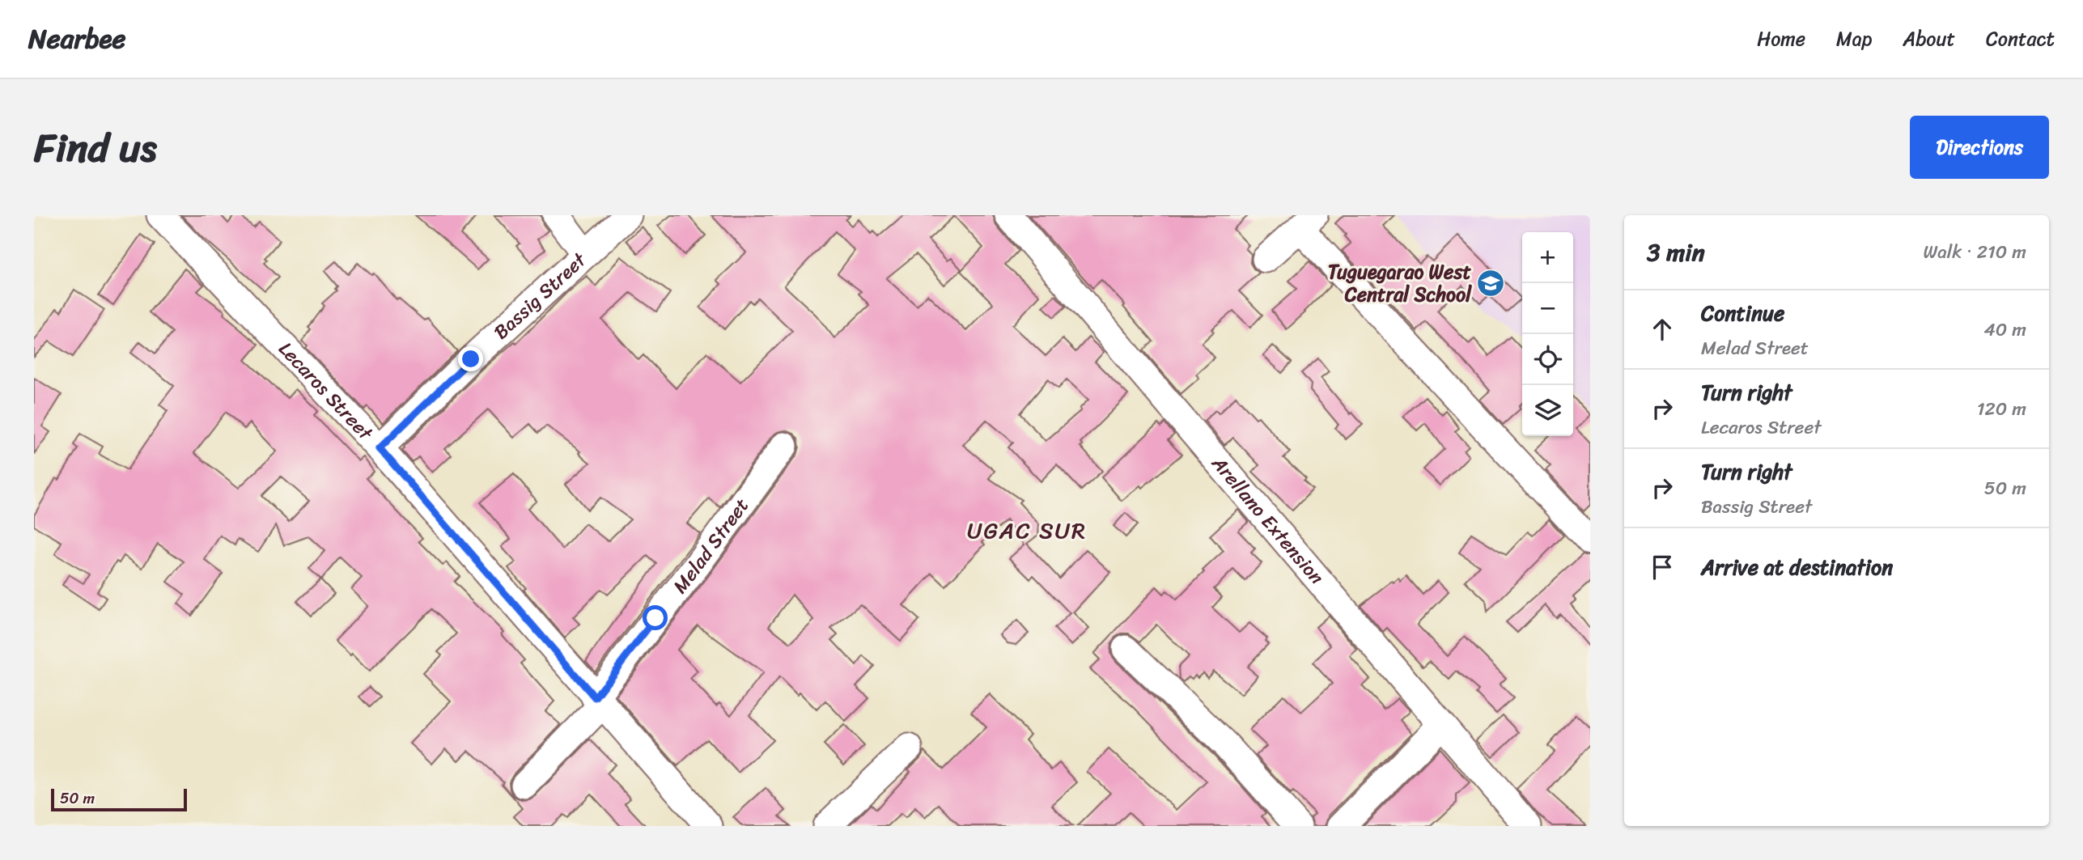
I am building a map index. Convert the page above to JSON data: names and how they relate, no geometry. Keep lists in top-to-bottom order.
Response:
{
  "streets": {
    "street": [
      "Bassig Street",
      "Lecaros Street",
      "Arellano Extension",
      "Melad Street"
    ]
  },
  "crossings": [
    ["Bassig Street", "Lecaros Street"],
    ["Lecaros Street", "Melad Street"]
  ],
  "districts": ["UGAC SUR"],
  "places": {
    "school or university": ["Tuguegarao West Central School"]
  },
  "scale_bar": "50 m",
  "page": {
    "header": "Nearbee",
    "nav": [
      "Home",
      "Map",
      "About",
      "Contact"
    ],
    "title": "Find us",
    "buttons": "Directions",
    "heading": ["3 min", "Walk · 210 m"],
    "map_buttons": ["+", "−"],
    "list": [
      ["Continue", "Melad Street", "40 m"],
      ["Turn right", "Lecaros Street", "120 m"],
      ["Turn right", "Bassig Street", "50 m"],
      "Arrive at destination"
    ],
    "scale": "50 m"
  }
}
